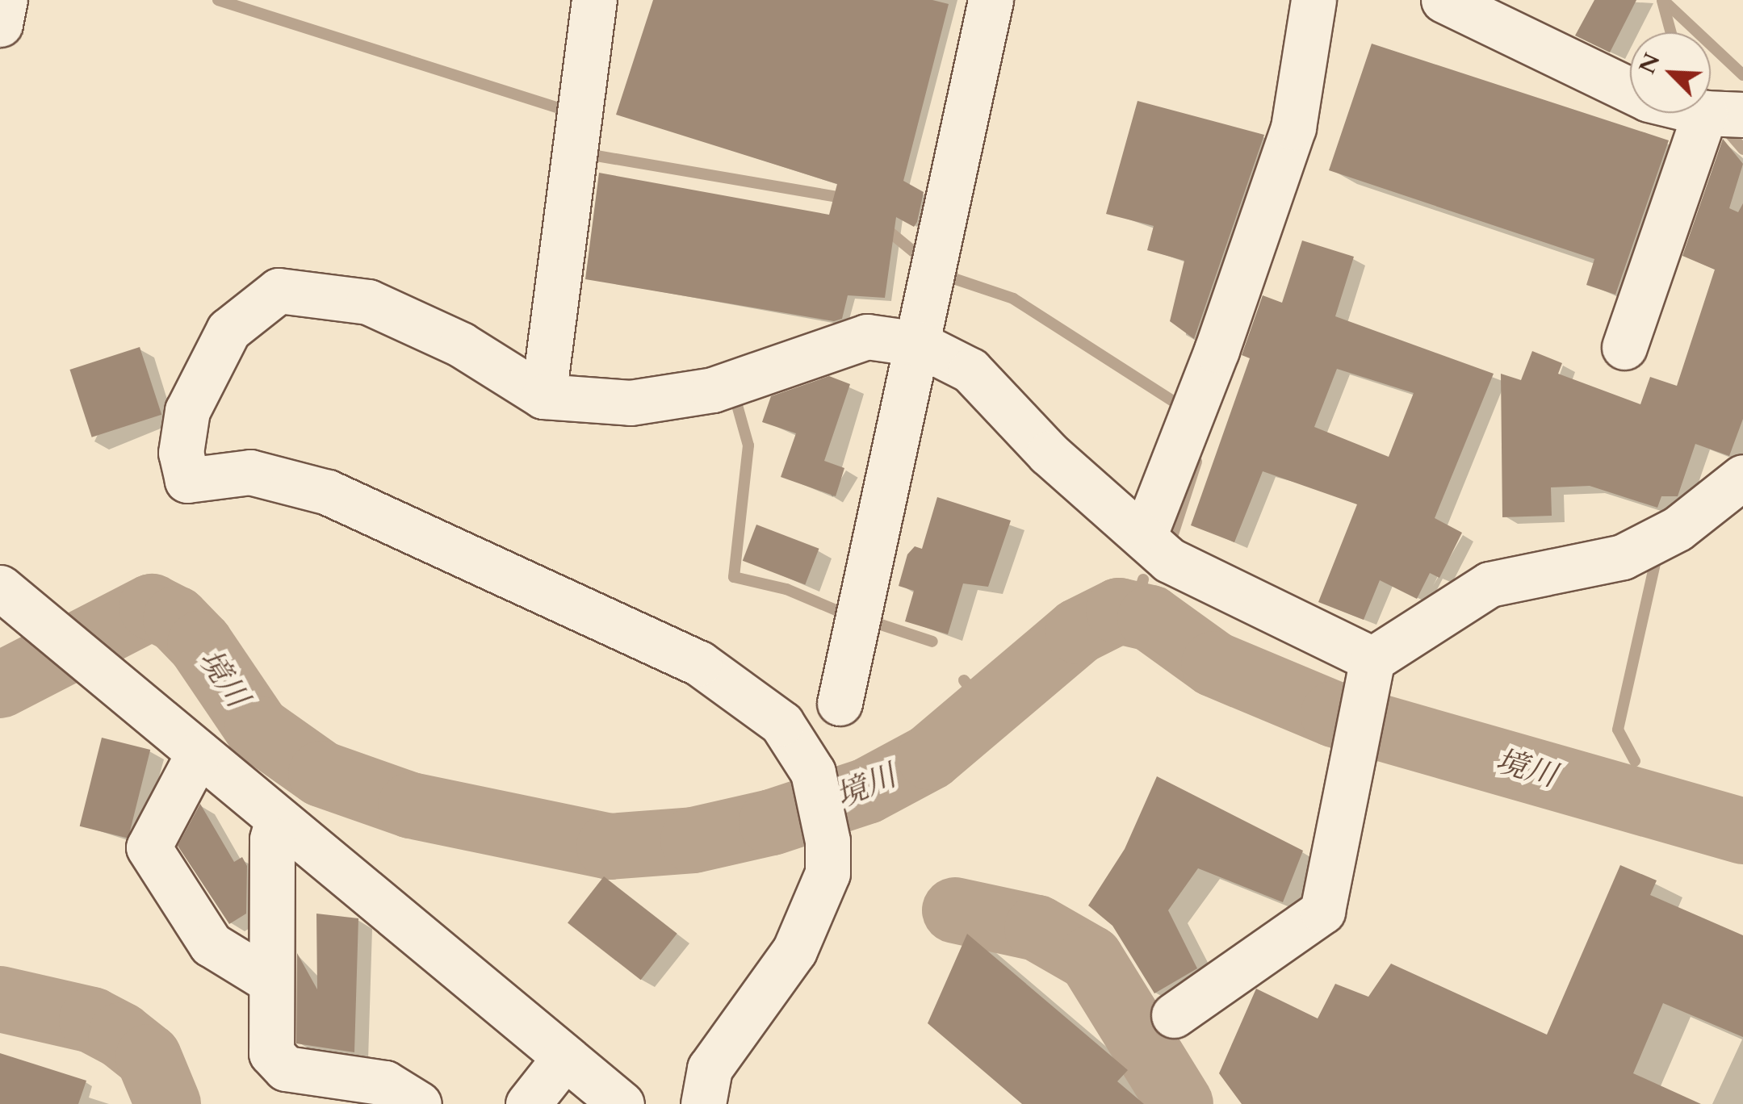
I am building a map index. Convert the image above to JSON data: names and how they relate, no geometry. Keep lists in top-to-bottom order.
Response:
{
  "water": ["境川"],
  "north": "top left"
}
